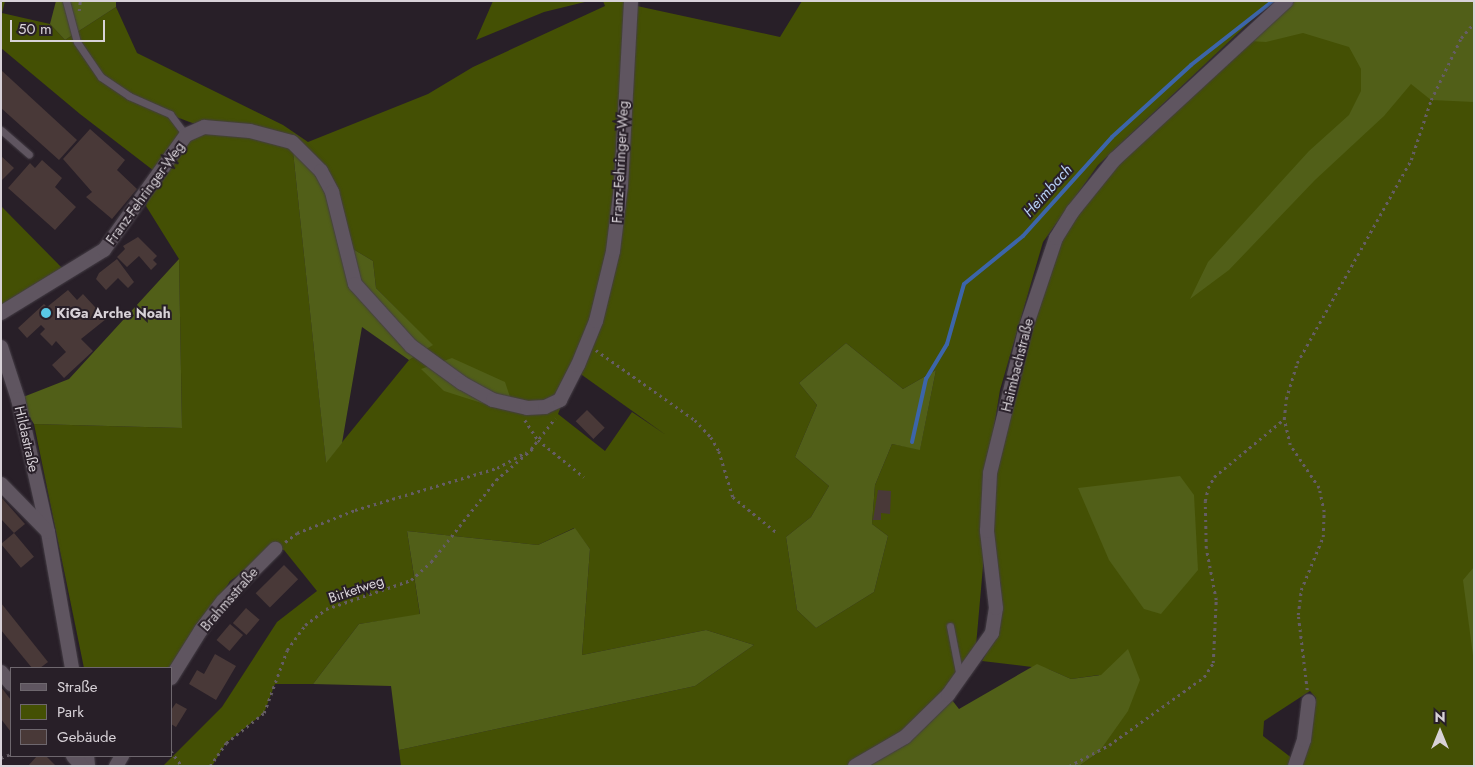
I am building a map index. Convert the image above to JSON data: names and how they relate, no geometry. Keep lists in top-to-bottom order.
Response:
{
  "streets": {
    "street": [
      "Franz-Fehringer-Weg",
      "Haimbachstraße",
      "Hildastraße",
      "Brahmsstraße"
    ],
    "path": ["Birketweg"]
  },
  "water": ["Heimbach"],
  "places": ["KiGa Arche Noah"],
  "legend": ["Straße", "Park", "Gebäude"],
  "scale_bar": "50 m",
  "north": "top"
}
